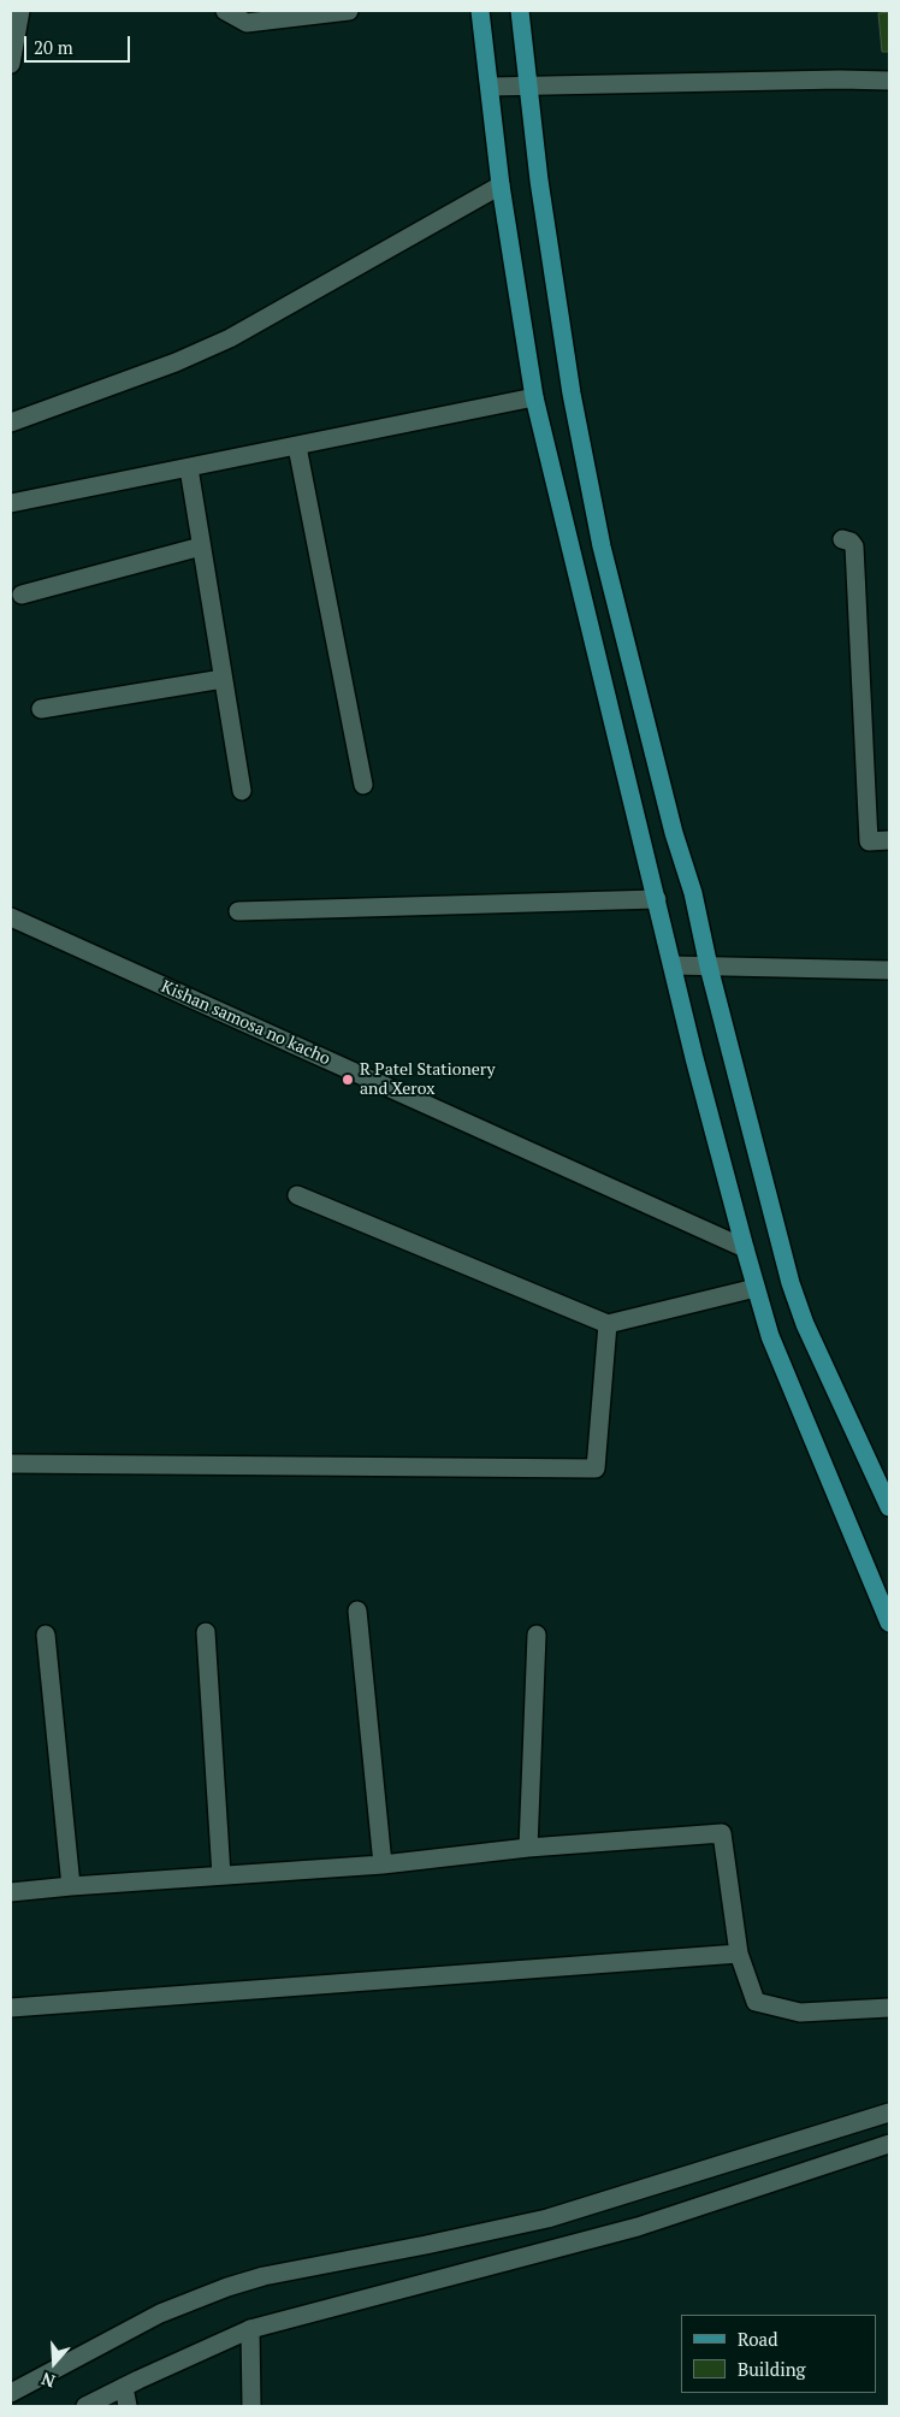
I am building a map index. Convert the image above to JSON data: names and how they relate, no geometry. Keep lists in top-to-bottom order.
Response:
{
  "streets": {
    "street": ["Kishan samosa no kacho"]
  },
  "places": ["R Patel Stationery and Xerox"],
  "legend": ["Road", "Building"],
  "scale_bar": "20 m",
  "north": "bottom"
}
